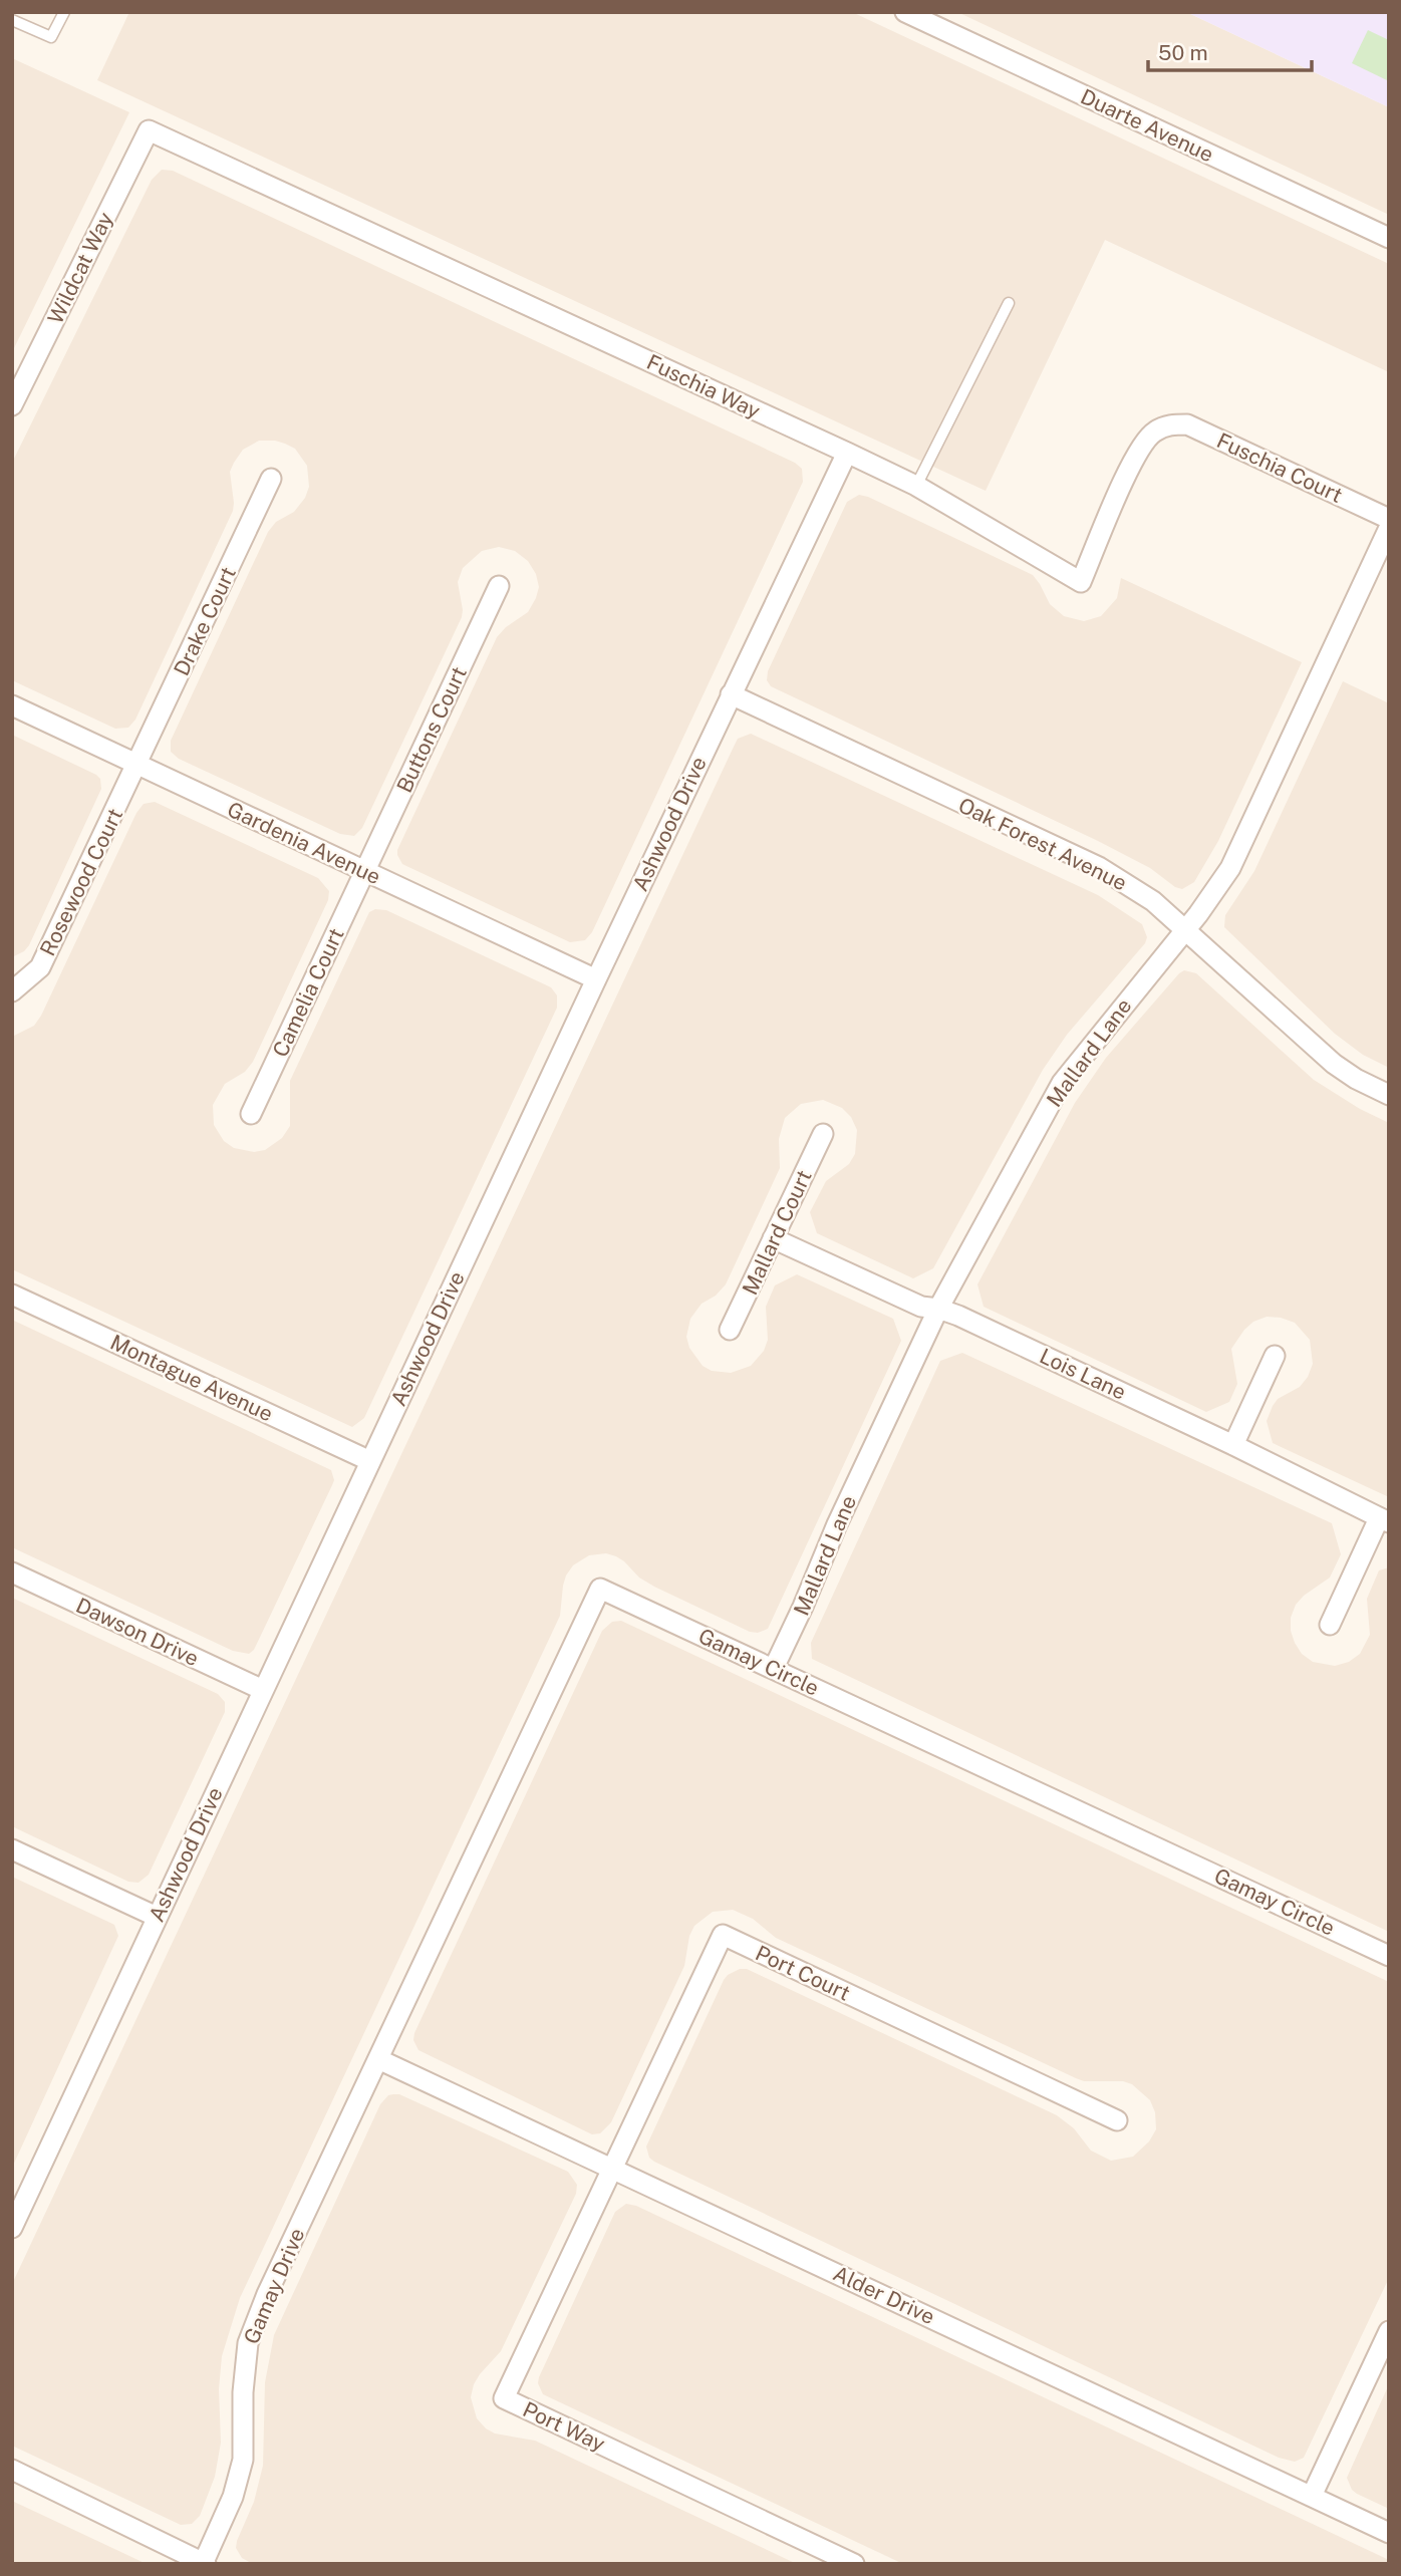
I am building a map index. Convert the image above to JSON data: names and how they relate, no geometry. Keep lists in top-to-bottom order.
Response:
{
  "streets": {
    "street": [
      "Duarte Avenue",
      "Wildcat Way",
      "Fuschia Way",
      "Fuschia Court",
      "Drake Court",
      "Buttons Court",
      "Ashwood Drive",
      "Gardenia Avenue",
      "Oak Forest Avenue",
      "Rosewood Court",
      "Camelia Court",
      "Mallard Lane",
      "Mallard Court",
      "Lois Lane",
      "Montague Avenue",
      "Dawson Drive",
      "Gamay Circle",
      "Port Court",
      "Gamay Drive",
      "Alder Drive",
      "Port Way"
    ]
  },
  "crossings": [
    ["Wildcat Way", "Fuschia Way"],
    ["Fuschia Way", "Fuschia Court"],
    ["Fuschia Way", "Ashwood Drive"],
    ["Drake Court", "Gardenia Avenue"],
    ["Drake Court", "Rosewood Court"],
    ["Buttons Court", "Gardenia Avenue"],
    ["Buttons Court", "Camelia Court"],
    ["Ashwood Drive", "Gardenia Avenue"],
    ["Ashwood Drive", "Oak Forest Avenue"],
    ["Ashwood Drive", "Montague Avenue"],
    ["Ashwood Drive", "Dawson Drive"],
    ["Gardenia Avenue", "Rosewood Court"],
    ["Gardenia Avenue", "Camelia Court"],
    ["Oak Forest Avenue", "Mallard Lane"],
    ["Mallard Lane", "Lois Lane"],
    ["Mallard Lane", "Gamay Circle"],
    ["Mallard Court", "Lois Lane"],
    ["Gamay Circle", "Gamay Drive"],
    ["Gamay Circle", "Alder Drive"],
    ["Port Court", "Alder Drive"],
    ["Port Court", "Port Way"],
    ["Gamay Drive", "Alder Drive"],
    ["Alder Drive", "Port Way"]
  ],
  "scale_bar": "50 m"
}
